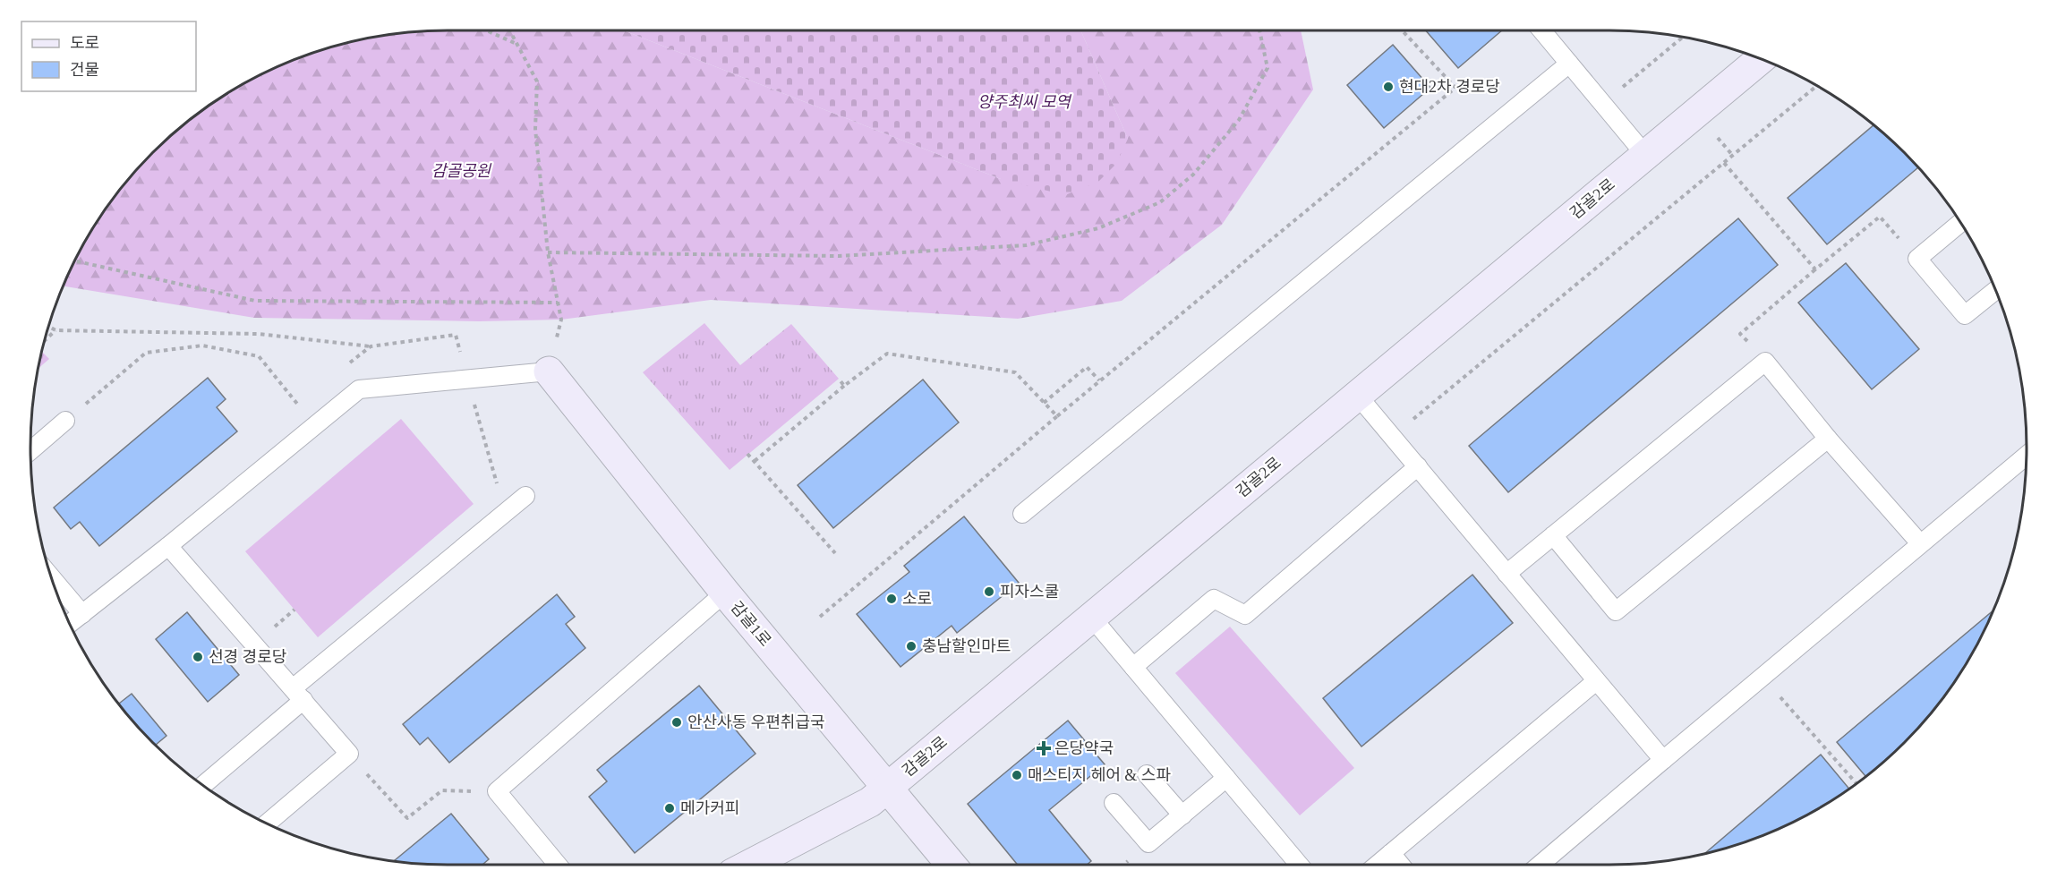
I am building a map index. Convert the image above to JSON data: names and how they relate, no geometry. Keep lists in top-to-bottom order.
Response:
{
  "streets": {
    "street": ["감골2로", "감골1로"]
  },
  "crossings": [
    ["감골2로", "감골1로"]
  ],
  "parks": ["양주최씨 모역", "감골공원"],
  "places": {
    "other": [
      "현대2차 경로당",
      "피자스쿨",
      "소로",
      "충남할인마트",
      "선경 경로당",
      "안산사동 우편취급국",
      "매스티지 헤어 & 스파",
      "메가커피"
    ],
    "health": ["은당약국"]
  },
  "legend": ["도로", "건물"]
}
